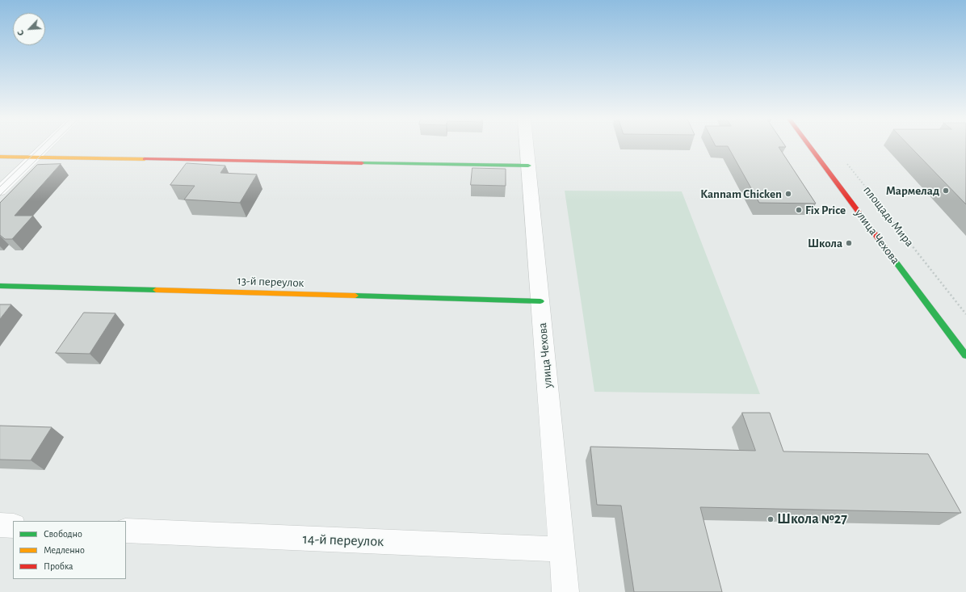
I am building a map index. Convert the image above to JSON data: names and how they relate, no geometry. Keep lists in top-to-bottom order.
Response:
{
  "streets": {
    "street": ["улица Чехова", "13-й переулок", "14-й переулок"],
    "path": ["площадь Мира"]
  },
  "crossings": [
    ["улица Чехова", "13-й переулок"],
    ["улица Чехова", "14-й переулок"]
  ],
  "places": [
    "Мармелад",
    "Kannam Chicken",
    "Fix Price",
    "Школа",
    "Школа №27"
  ],
  "legend": ["Свободно", "Медленно", "Пробка"],
  "north": "bottom left"
}
